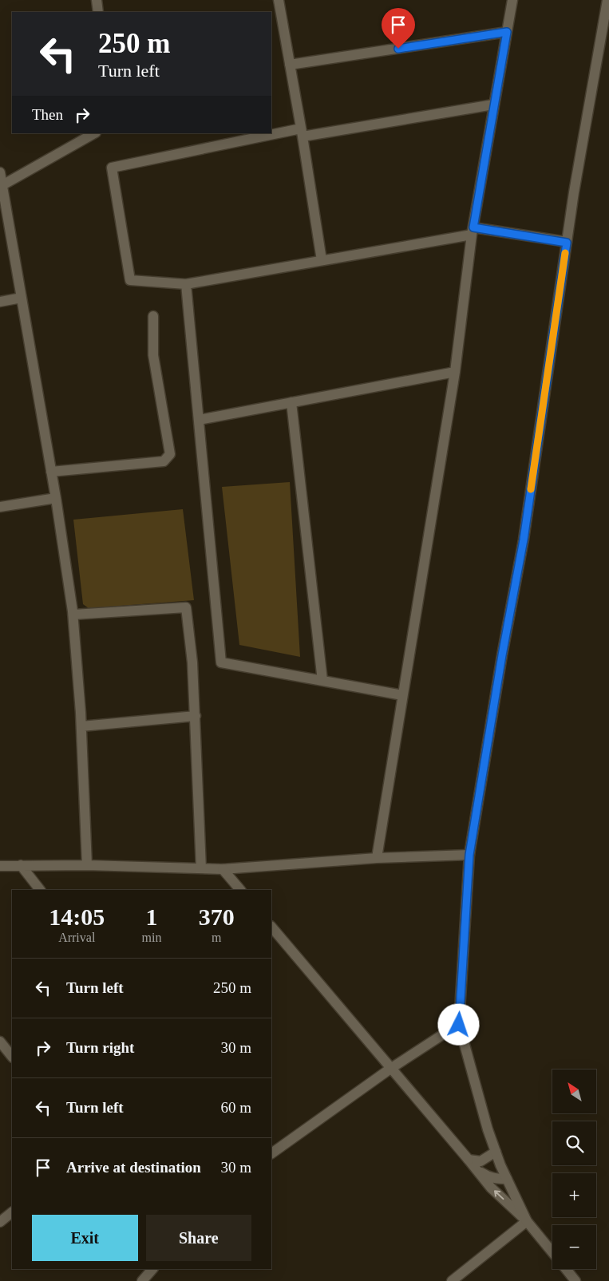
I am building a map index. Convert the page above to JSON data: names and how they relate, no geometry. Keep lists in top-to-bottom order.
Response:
{
  "north": "top left",
  "page": {
    "turn": ["250 m", "Turn left"],
    "then": "Then",
    "eta": [
      "14:05",
      "Arrival",
      "1",
      "min",
      "370",
      "m"
    ],
    "list": [
      {
        "name": "Turn left",
        "value": "250 m"
      },
      {
        "name": "Turn right",
        "value": "30 m"
      },
      {
        "name": "Turn left",
        "value": "60 m"
      },
      {
        "name": "Arrive at destination",
        "value": "30 m"
      }
    ],
    "map_buttons": ["+", "−"],
    "buttons": ["Exit", "Share"]
  }
}
